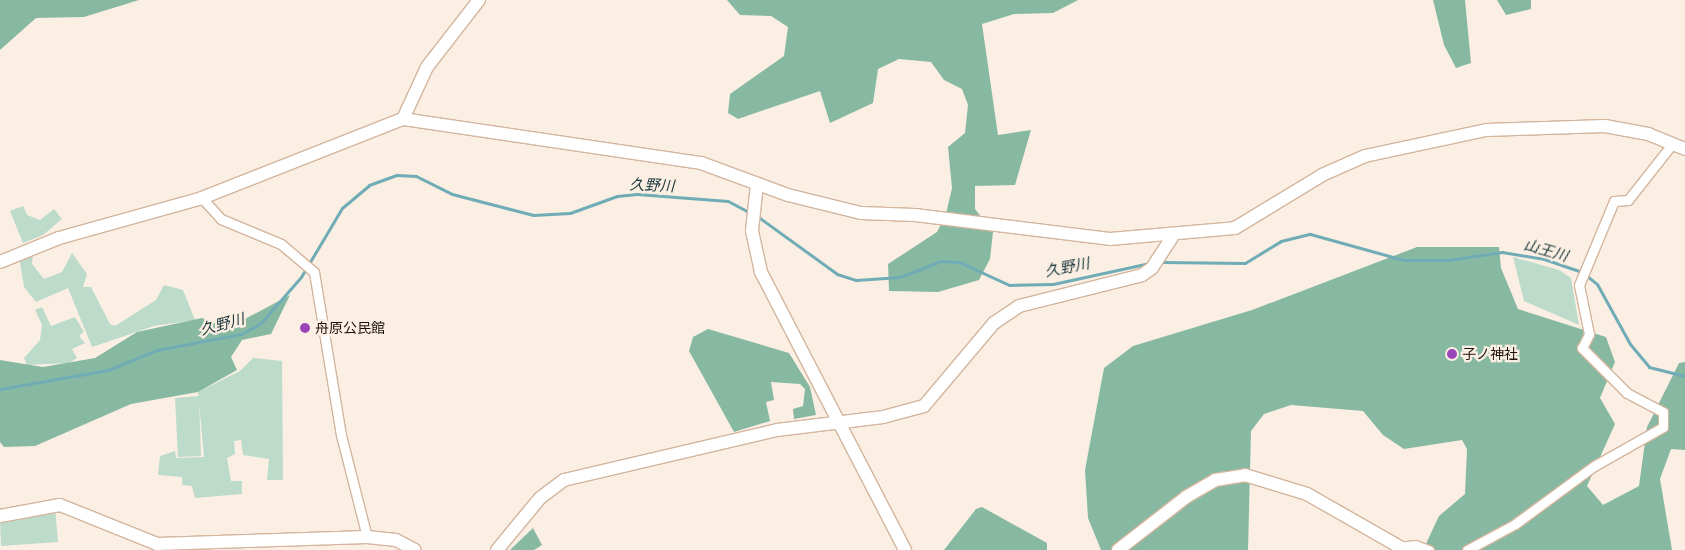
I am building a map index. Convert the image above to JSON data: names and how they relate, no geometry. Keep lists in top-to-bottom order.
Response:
{
  "water": ["久野川", "山王川"],
  "places": ["舟原公民館", "子ノ神社"]
}
